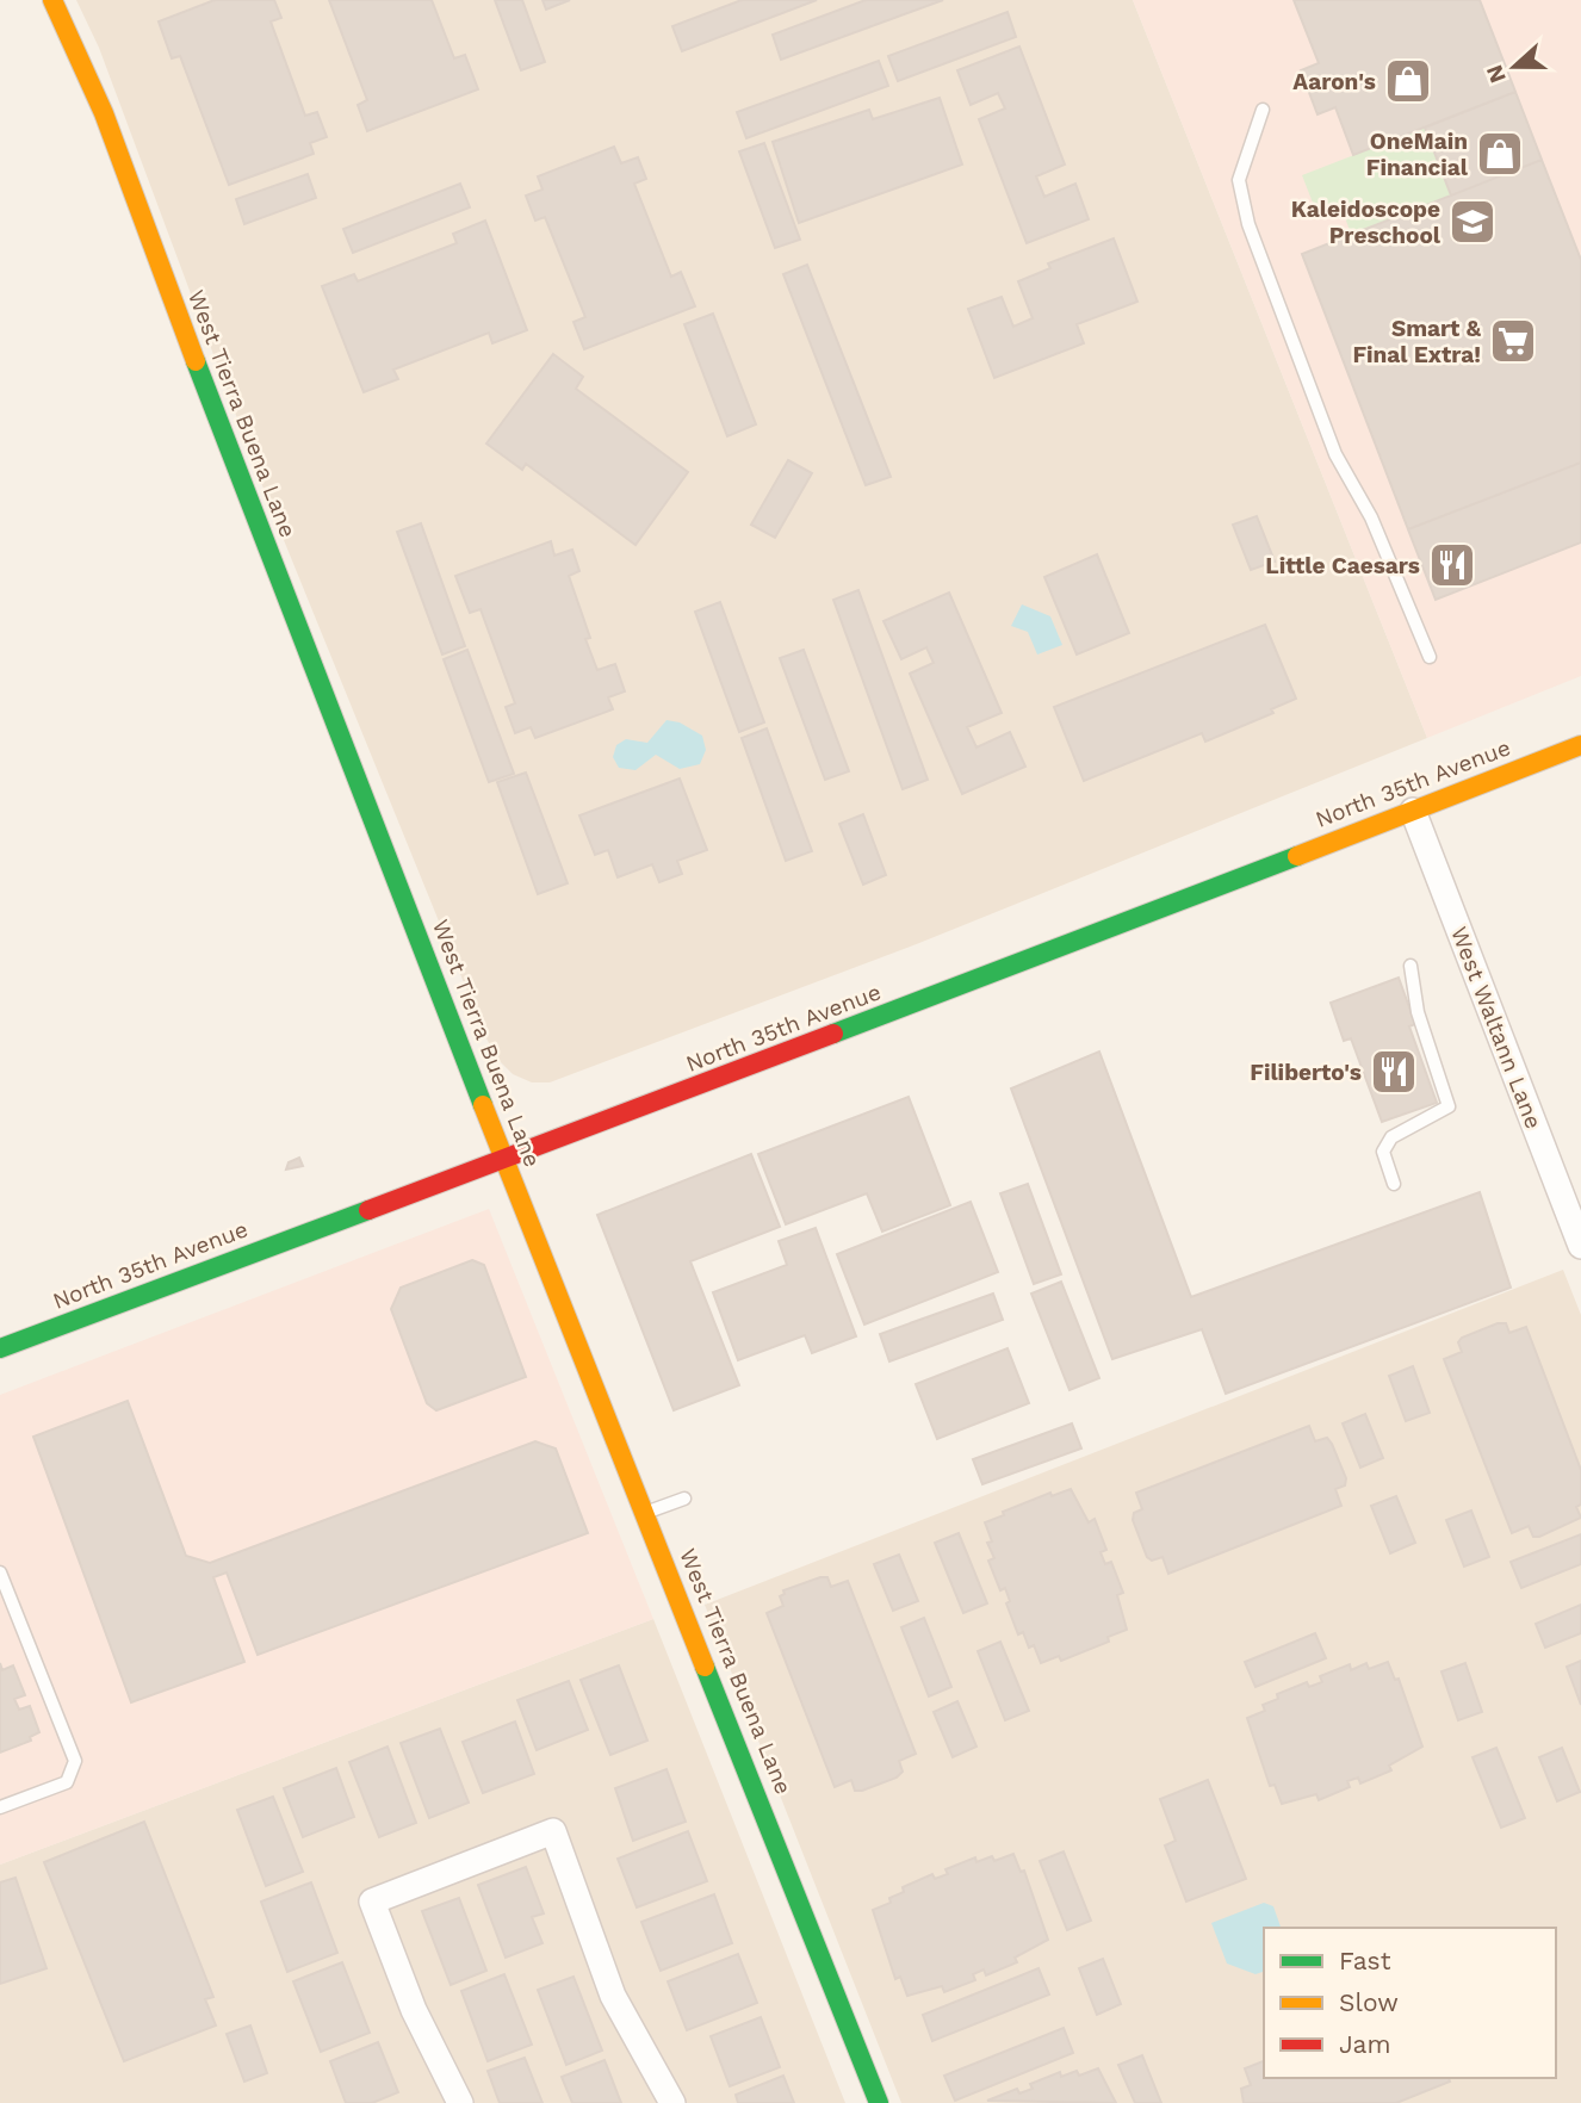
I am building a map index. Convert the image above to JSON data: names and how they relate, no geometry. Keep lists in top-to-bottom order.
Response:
{
  "streets": {
    "street": ["West Tierra Buena Lane", "North 35th Avenue", "West Waltann Lane"]
  },
  "crossings": [
    ["West Tierra Buena Lane", "North 35th Avenue"],
    ["North 35th Avenue", "West Waltann Lane"]
  ],
  "places": {
    "shop": ["Aaron's", "OneMain Financial"],
    "school or university": ["Kaleidoscope Preschool"],
    "supermarket": ["Smart & Final Extra!"],
    "restaurant": ["Little Caesars", "Filiberto's"]
  },
  "legend": ["Fast", "Slow", "Jam"],
  "north": "left"
}
